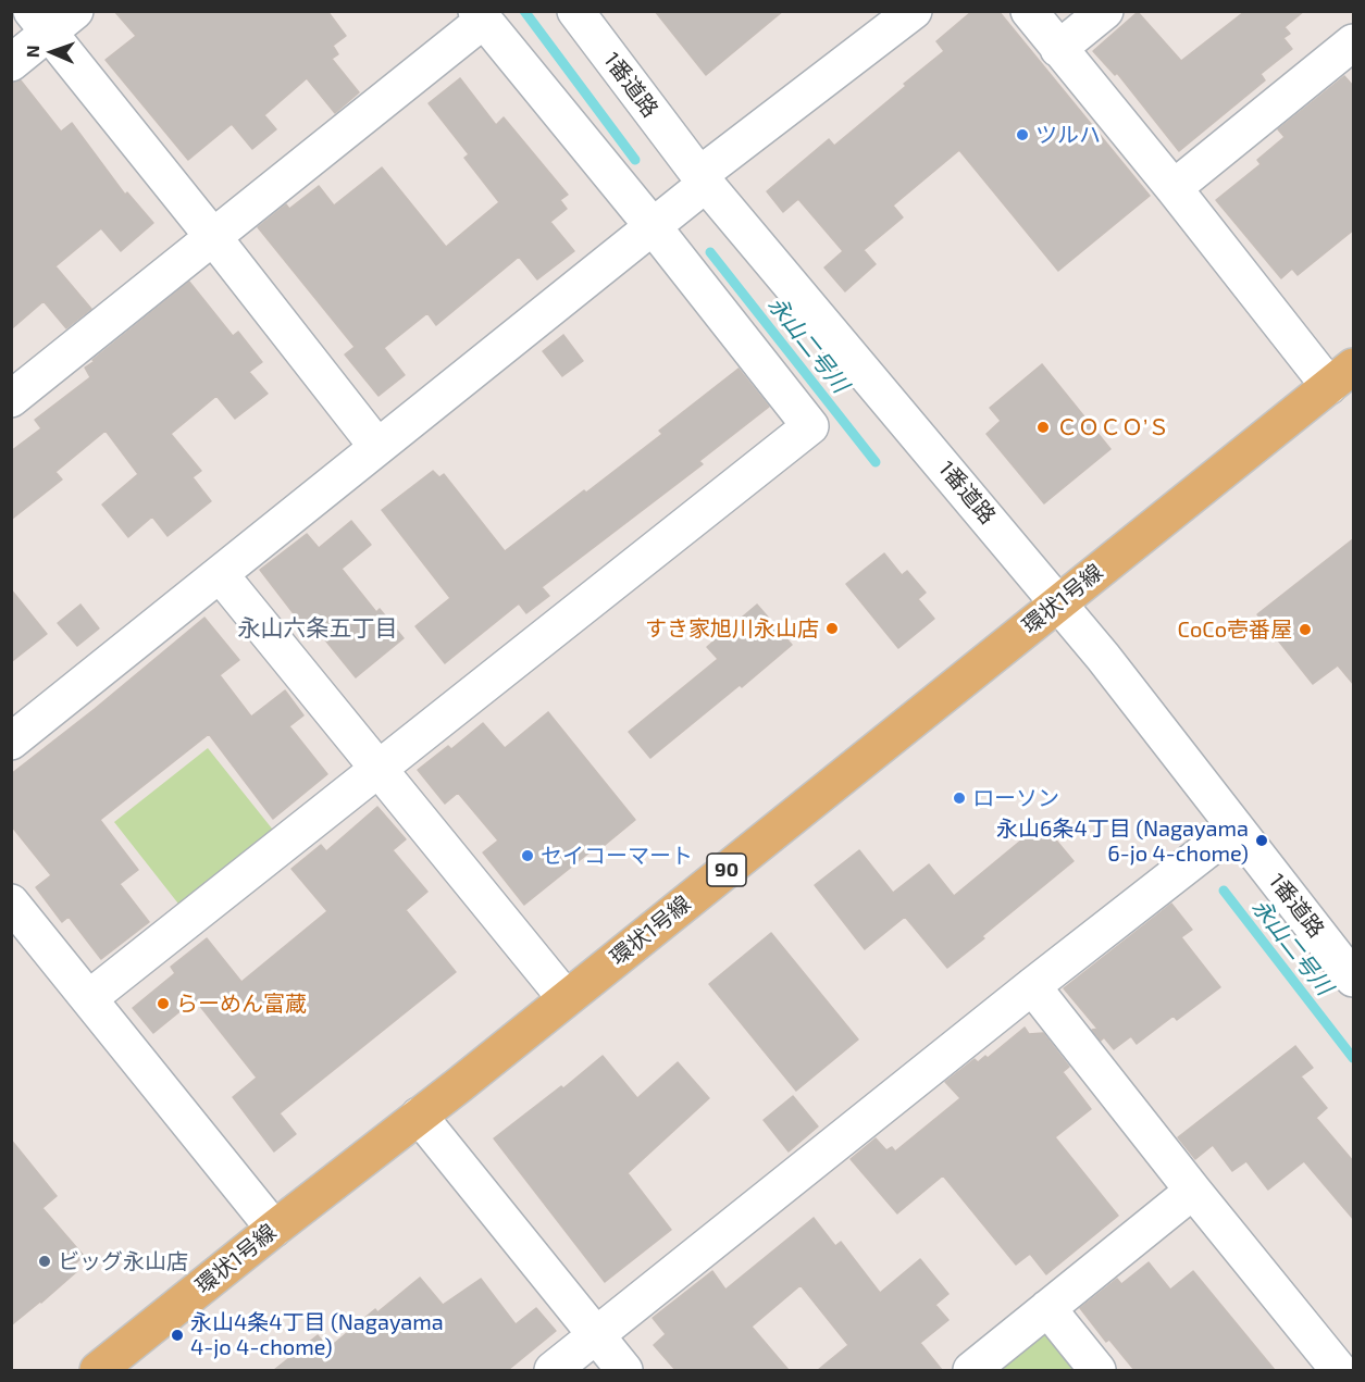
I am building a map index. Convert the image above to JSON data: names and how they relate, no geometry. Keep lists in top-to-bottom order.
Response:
{
  "streets": {
    "main road": ["環状1号線", "90"],
    "street": ["1番道路"]
  },
  "crossings": [
    ["1番道路", "環状1号線"]
  ],
  "districts": ["永山六条五丁目"],
  "water": ["永山二号川"],
  "places": [
    "ツルハ",
    "ＣＯＣＯ’Ｓ",
    "すき家旭川永山店",
    "CoCo壱番屋",
    "ローソン",
    "永山6条4丁目 (Nagayama 6-jo 4-chome)",
    "セイコーマート",
    "らーめん富蔵",
    "ビッグ永山店",
    "永山4条4丁目 (Nagayama 4-jo 4-chome)"
  ],
  "north": "left"
}
